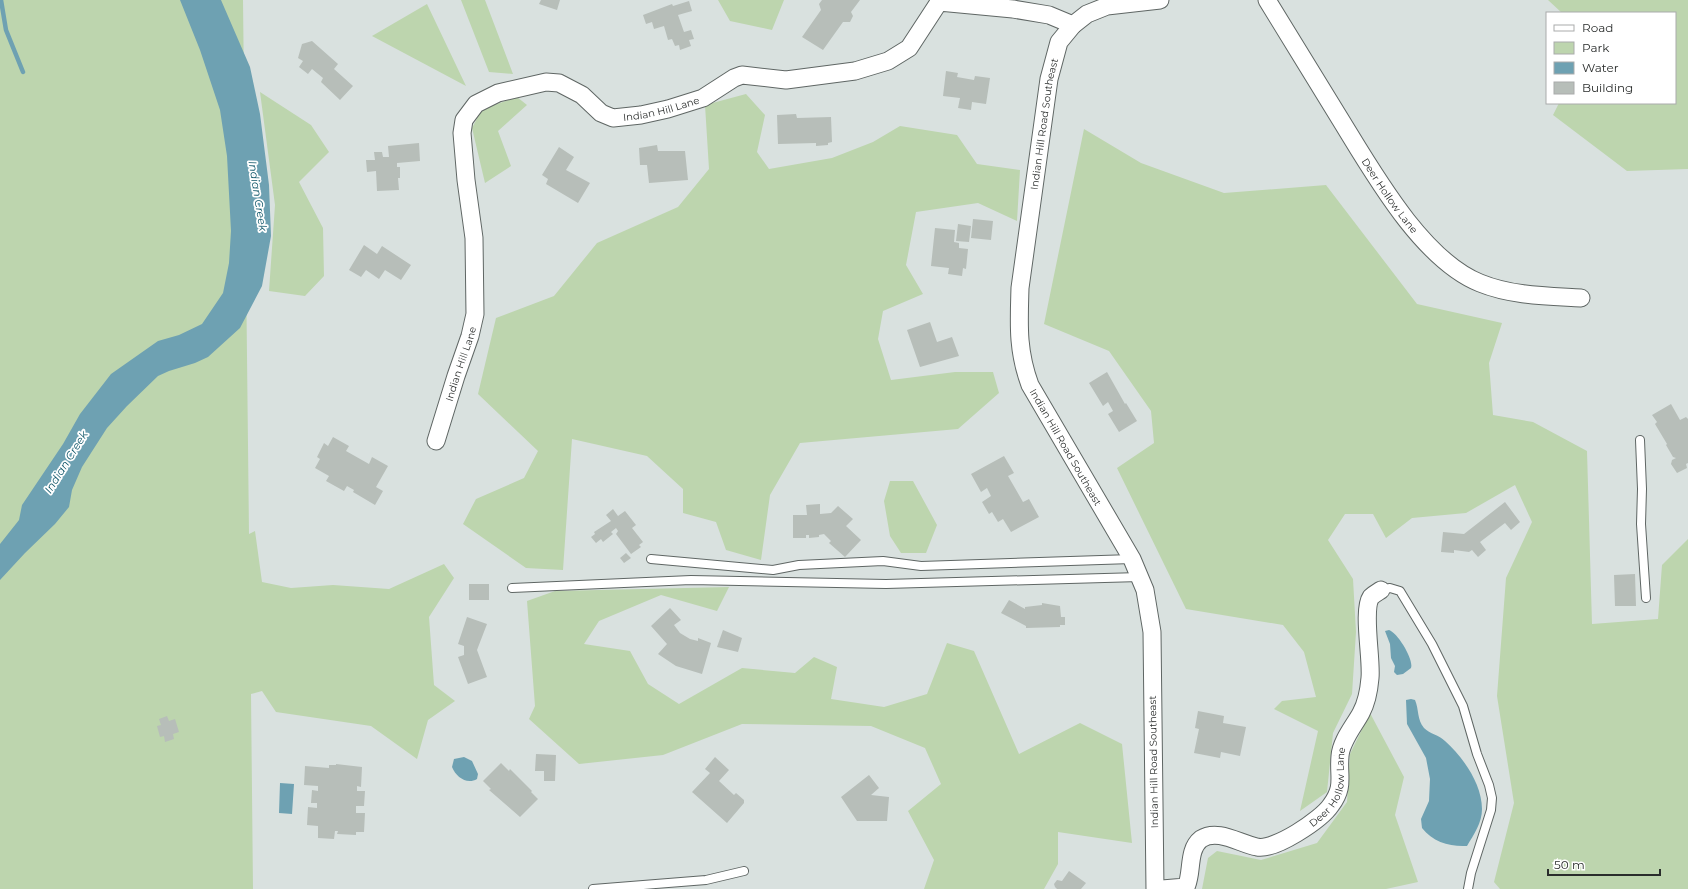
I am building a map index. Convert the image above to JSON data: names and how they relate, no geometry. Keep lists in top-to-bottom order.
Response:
{
  "streets": {
    "street": ["Indian Hill Lane", "Indian Hill Road Southeast", "Deer Hollow Lane"]
  },
  "crossings": [
    ["Indian Hill Lane", "Indian Hill Road Southeast"]
  ],
  "water": ["Indian Creek"],
  "legend": [
    "Road",
    "Park",
    "Water",
    "Building"
  ],
  "scale_bar": "50 m"
}
